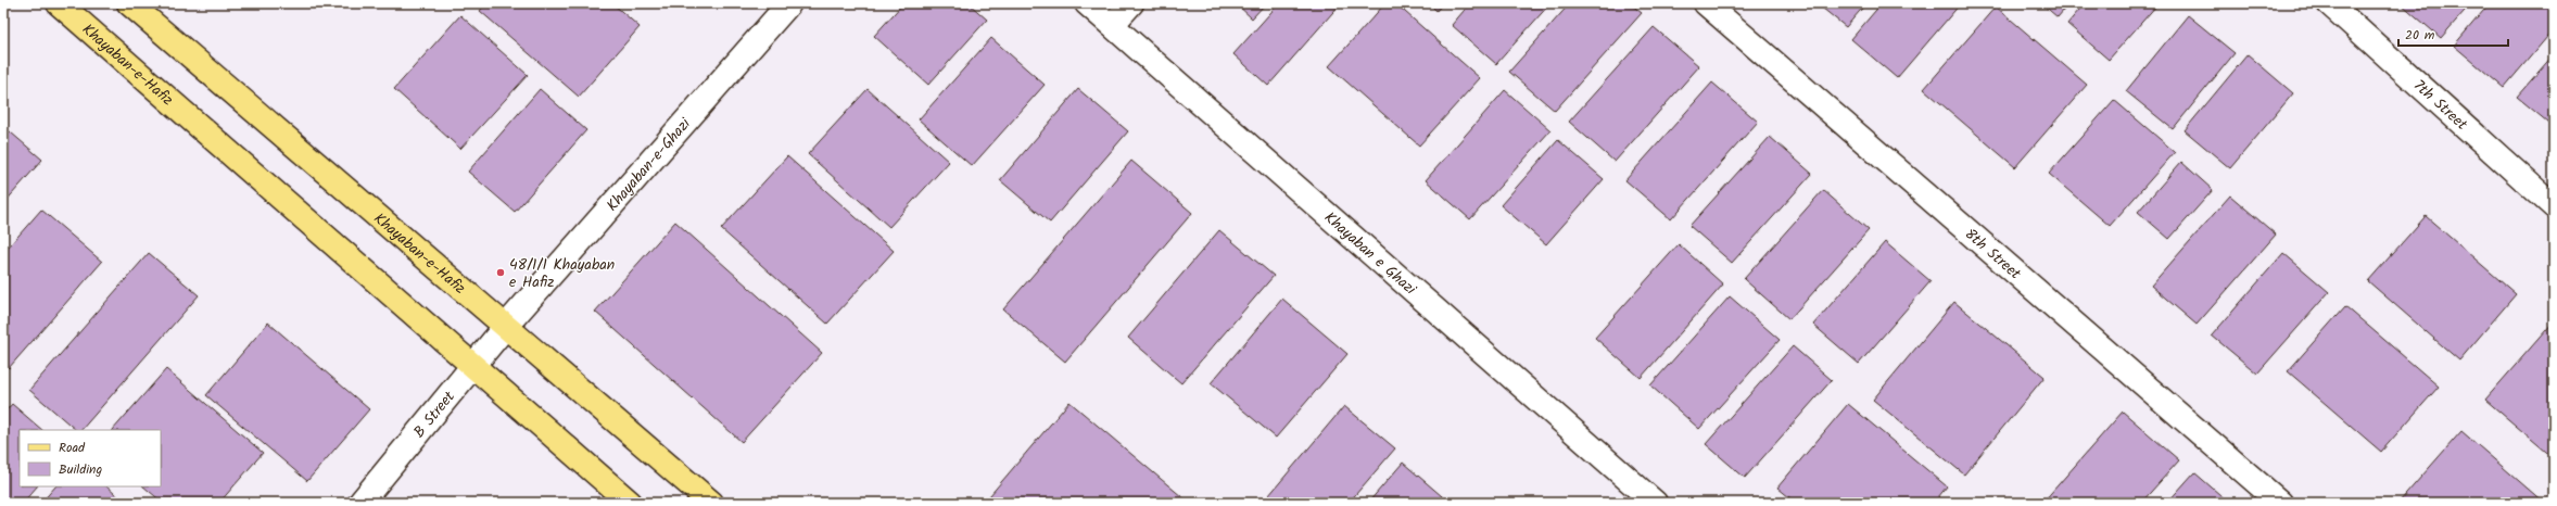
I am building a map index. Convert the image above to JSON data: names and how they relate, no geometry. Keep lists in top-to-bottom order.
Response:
{
  "streets": {
    "main road": ["Khayaban-e-Hafiz"],
    "street": [
      "7th Street",
      "Khayaban-e-Ghazi",
      "Khayaban e Ghazi",
      "8th Street",
      "B Street"
    ]
  },
  "crossings": [
    ["Khayaban-e-Hafiz", "Khayaban-e-Ghazi"],
    ["Khayaban-e-Hafiz", "B Street"],
    ["Khayaban-e-Ghazi", "B Street"]
  ],
  "places": ["48/1/1 Khayaban e Hafiz"],
  "legend": ["Road", "Building"],
  "scale_bar": "20 m"
}
